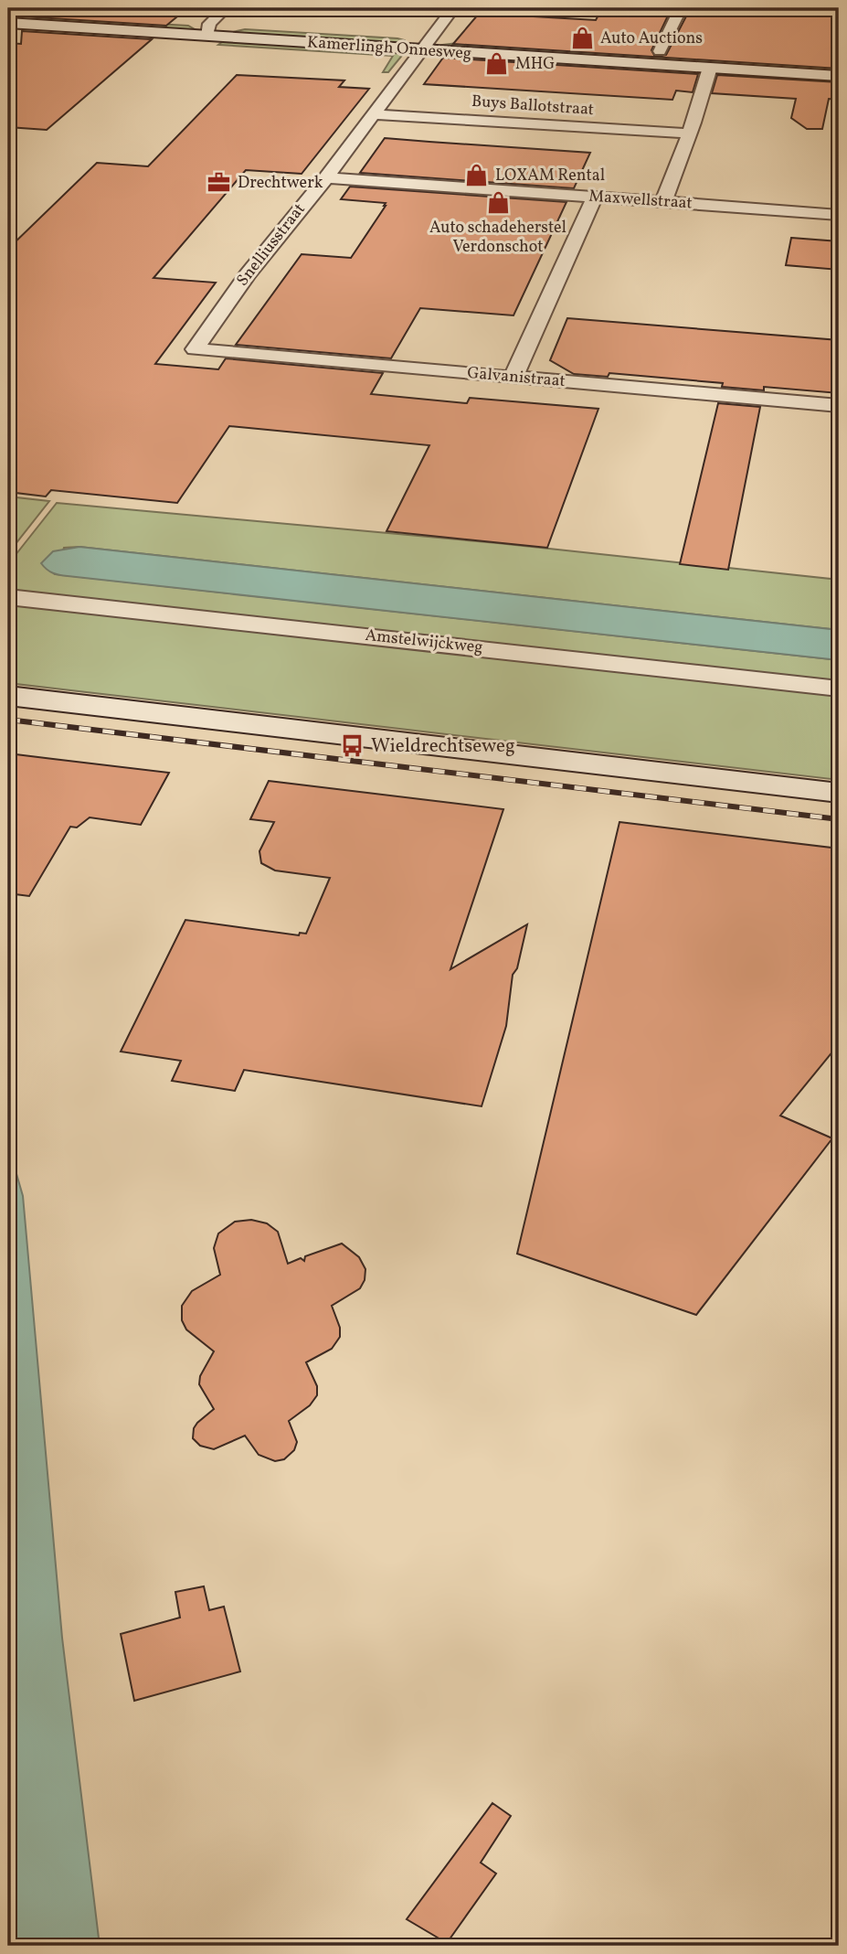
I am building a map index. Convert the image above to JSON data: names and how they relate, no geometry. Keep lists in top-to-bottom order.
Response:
{
  "streets": {
    "street": [
      "Kamerlingh Onnesweg",
      "Buys Ballotstraat",
      "Maxwellstraat",
      "Snelliusstraat",
      "Galvanistraat",
      "Amstelwijckweg"
    ]
  },
  "crossings": [
    ["Kamerlingh Onnesweg", "Snelliusstraat"],
    ["Buys Ballotstraat", "Snelliusstraat"],
    ["Maxwellstraat", "Snelliusstraat"],
    ["Snelliusstraat", "Galvanistraat"]
  ],
  "places": {
    "shop": [
      "Auto Auctions",
      "MHG",
      "LOXAM Rental",
      "Auto schadeherstel Verdonschot"
    ],
    "office": ["Drechtwerk"],
    "bus stop": ["Wieldrechtseweg"]
  }
}
